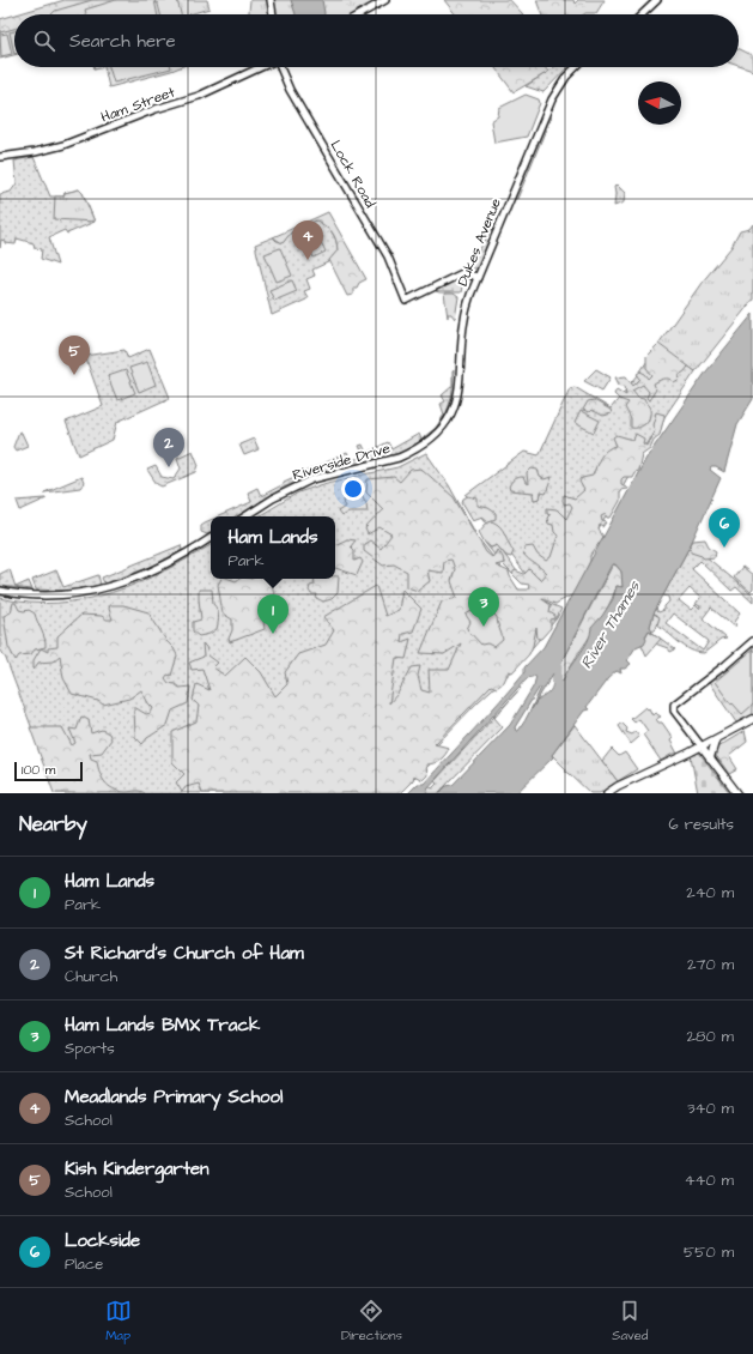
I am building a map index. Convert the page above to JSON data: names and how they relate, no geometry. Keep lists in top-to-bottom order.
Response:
{
  "streets": {
    "street": [
      "Ham Street",
      "Lock Road",
      "Dukes Avenue",
      "Riverside Drive"
    ]
  },
  "crossings": [
    ["Lock Road", "Dukes Avenue"],
    ["Dukes Avenue", "Riverside Drive"]
  ],
  "water": ["River Thames"],
  "scale_bar": "100 m",
  "north": "left",
  "page": {
    "search": "Search here",
    "pins": [
      "4",
      "5",
      "2",
      "6",
      "3",
      "1"
    ],
    "popup": ["Ham Lands", "Park"],
    "scale": "100 m",
    "heading": ["Nearby", "6 results"],
    "list": [
      {
        "mark": "1",
        "name": "Ham Lands",
        "note": "Park",
        "value": "240 m"
      },
      {
        "mark": "2",
        "name": "St Richard's Church of Ham",
        "note": "Church",
        "value": "270 m"
      },
      {
        "mark": "3",
        "name": "Ham Lands BMX Track",
        "note": "Sports",
        "value": "280 m"
      },
      {
        "mark": "4",
        "name": "Meadlands Primary School",
        "note": "School",
        "value": "340 m"
      },
      {
        "mark": "5",
        "name": "Kish Kindergarten",
        "note": "School",
        "value": "440 m"
      },
      {
        "mark": "6",
        "name": "Lockside",
        "note": "Place",
        "value": "550 m"
      }
    ],
    "nav": ["Map", "Directions", "Saved"]
  }
}
